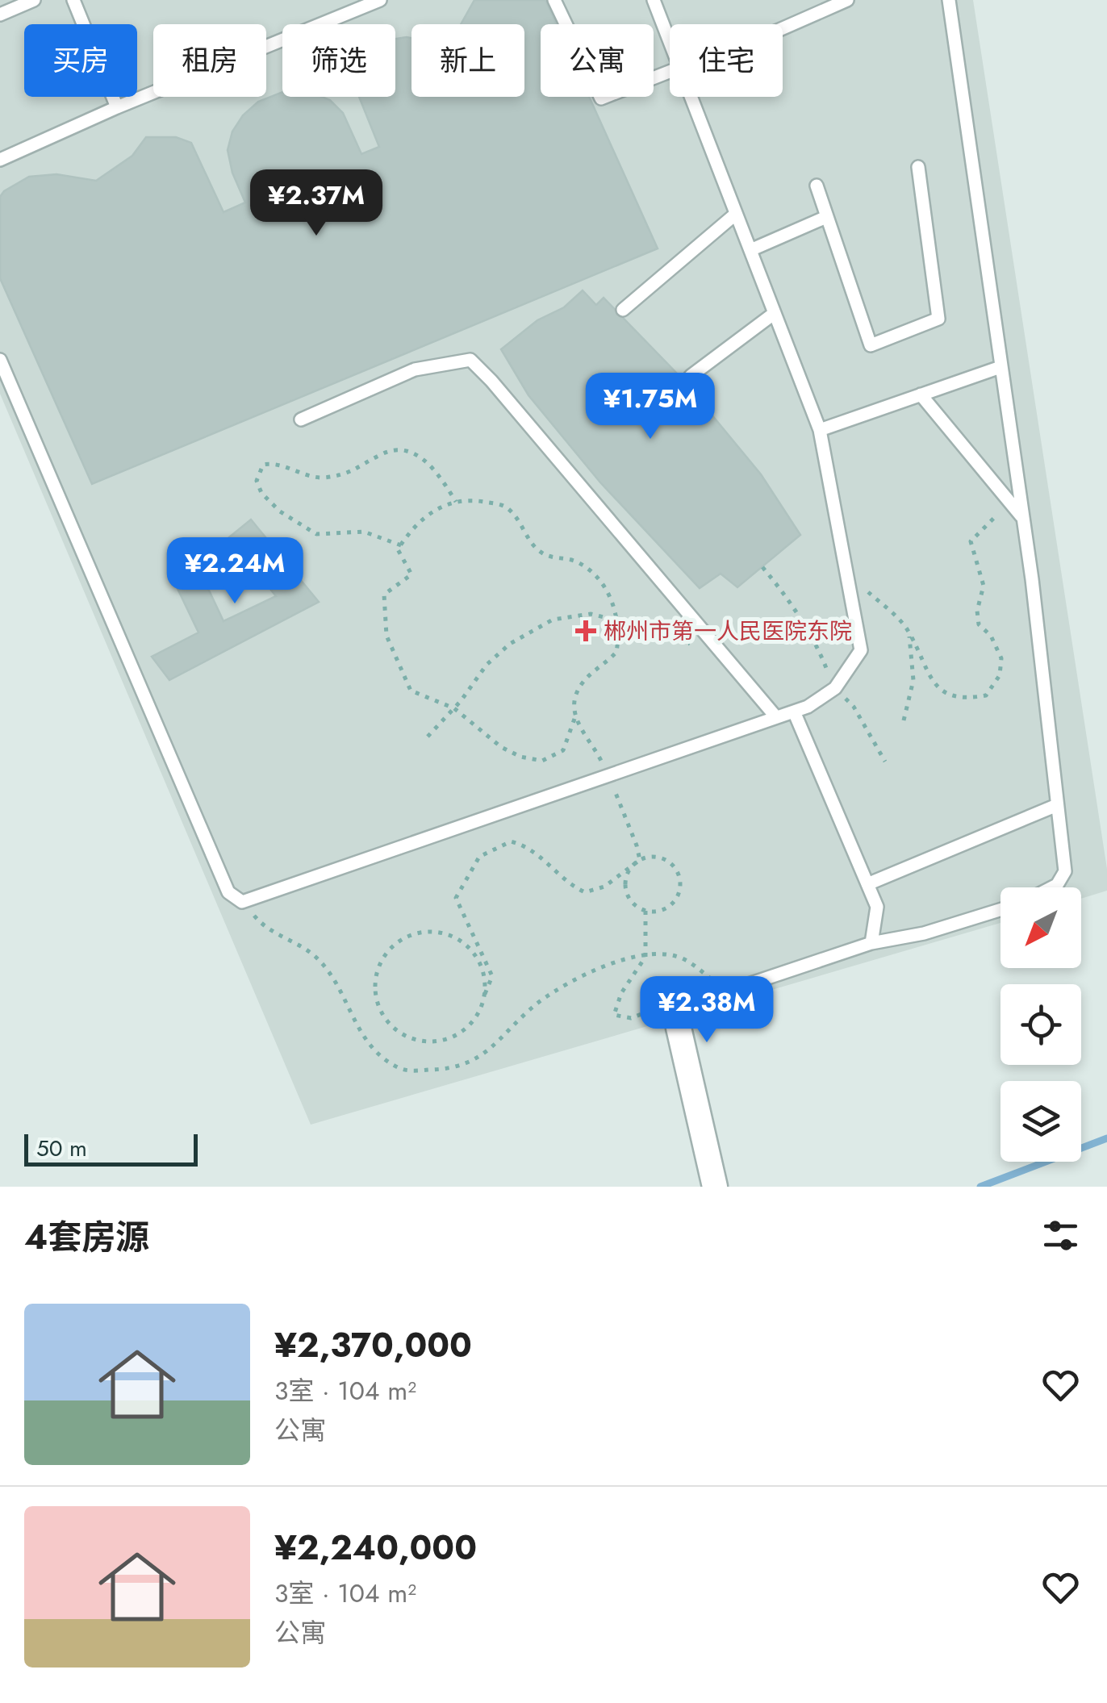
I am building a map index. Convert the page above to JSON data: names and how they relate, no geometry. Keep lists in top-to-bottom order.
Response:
{
  "places": {
    "health": ["郴州市第一人民医院东院"]
  },
  "scale_bar": "50 m",
  "north": "bottom left",
  "page": {
    "chip": [
      "买房",
      "租房",
      "筛选",
      "新上",
      "公寓",
      "住宅"
    ],
    "price": [
      "¥2.37M",
      "¥1.75M",
      "¥2.24M",
      "¥2.38M"
    ],
    "scale": "50 m",
    "heading": "4套房源",
    "list": [
      {
        "name": "¥2,370,000",
        "note": "3室 · 104 m² · 公寓"
      },
      {
        "name": "¥2,240,000",
        "note": "3室 · 104 m² · 公寓"
      }
    ]
  }
}
